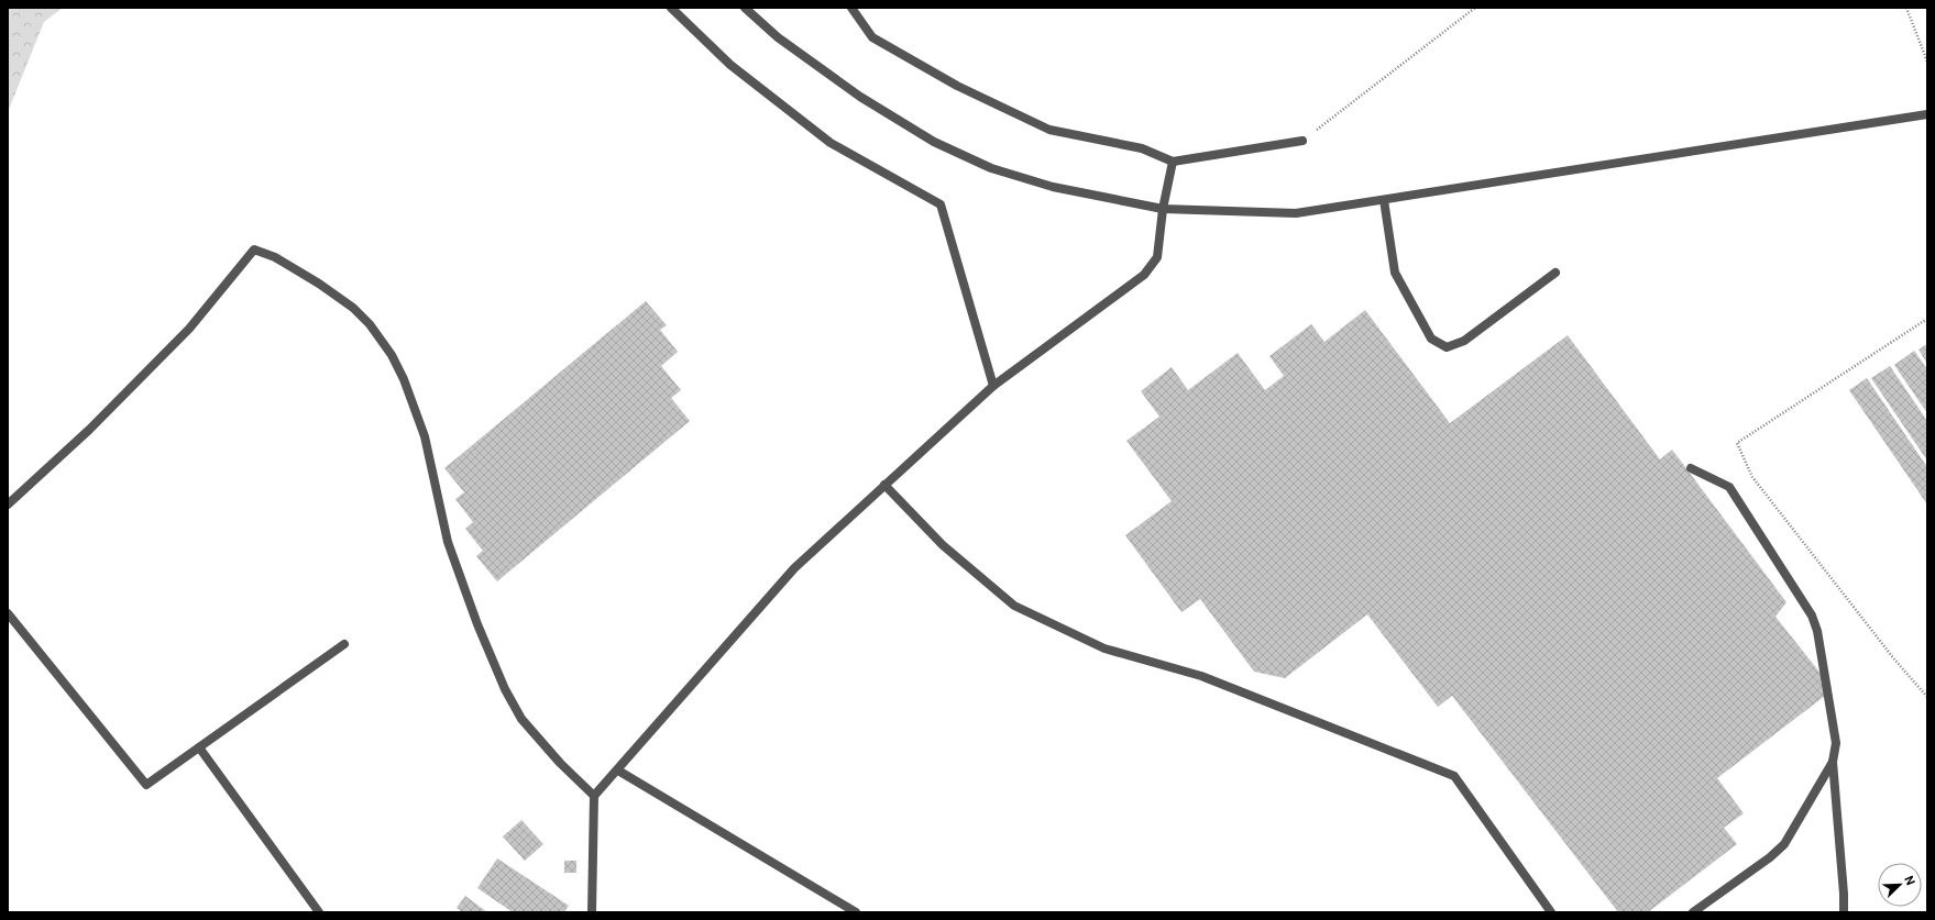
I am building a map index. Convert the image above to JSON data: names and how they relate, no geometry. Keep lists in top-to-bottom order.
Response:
{
  "north": "top right"
}
